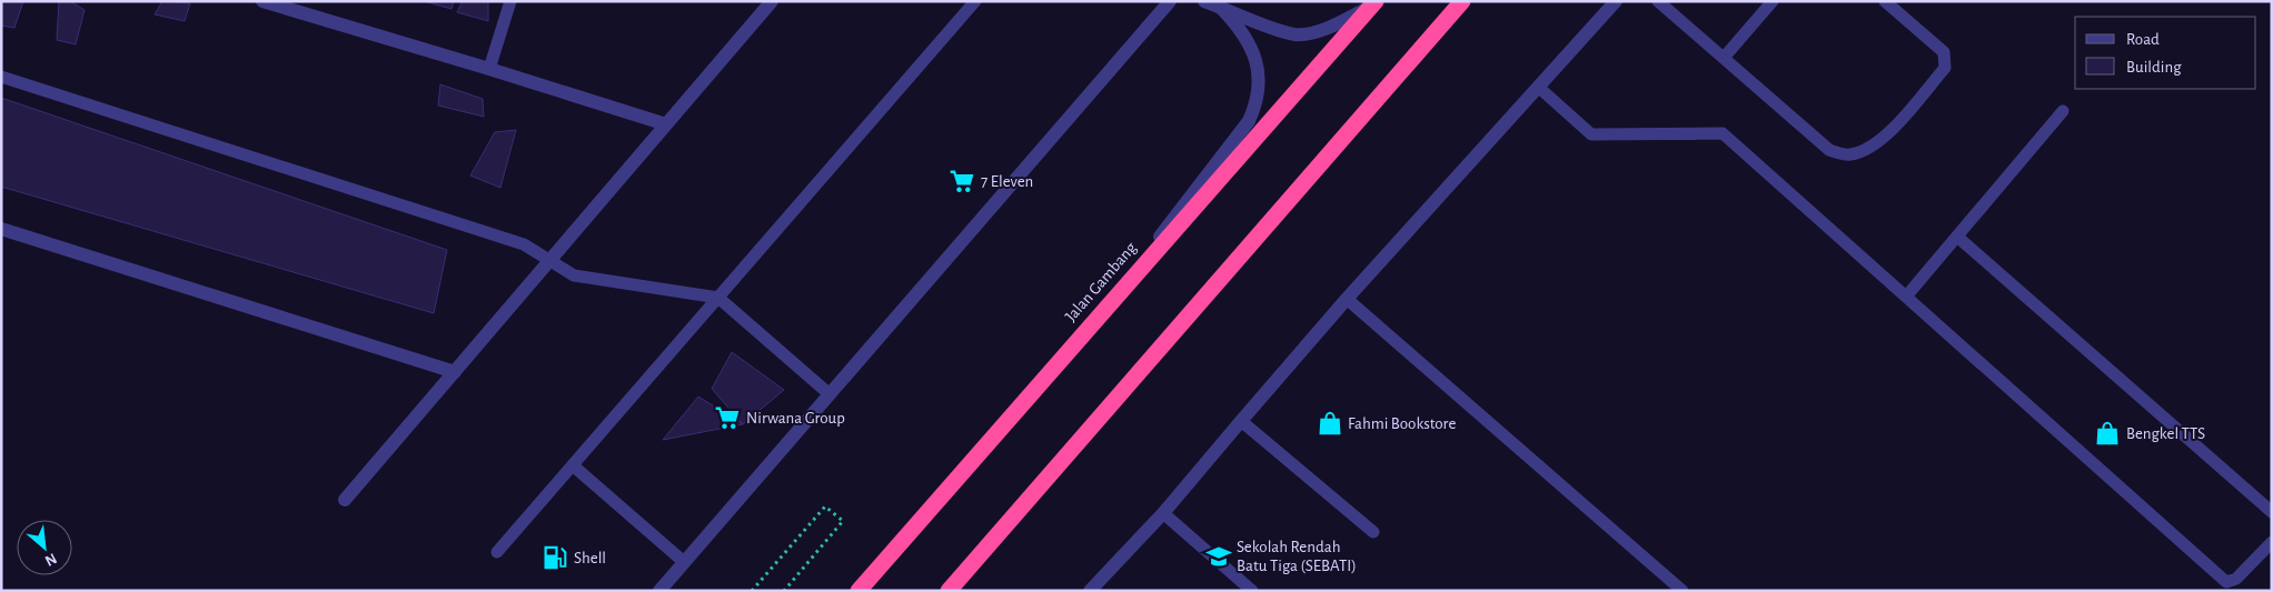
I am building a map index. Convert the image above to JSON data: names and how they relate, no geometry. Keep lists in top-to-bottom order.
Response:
{
  "streets": {
    "highway": ["Jalan Gambang"]
  },
  "places": {
    "supermarket": ["7 Eleven", "Nirwana Group"],
    "shop": ["Fahmi Bookstore", "Bengkel TTS"],
    "school or university": ["Sekolah Rendah Batu Tiga (SEBATI)"],
    "fuel station": ["Shell"]
  },
  "legend": ["Road", "Building"],
  "north": "bottom right"
}
